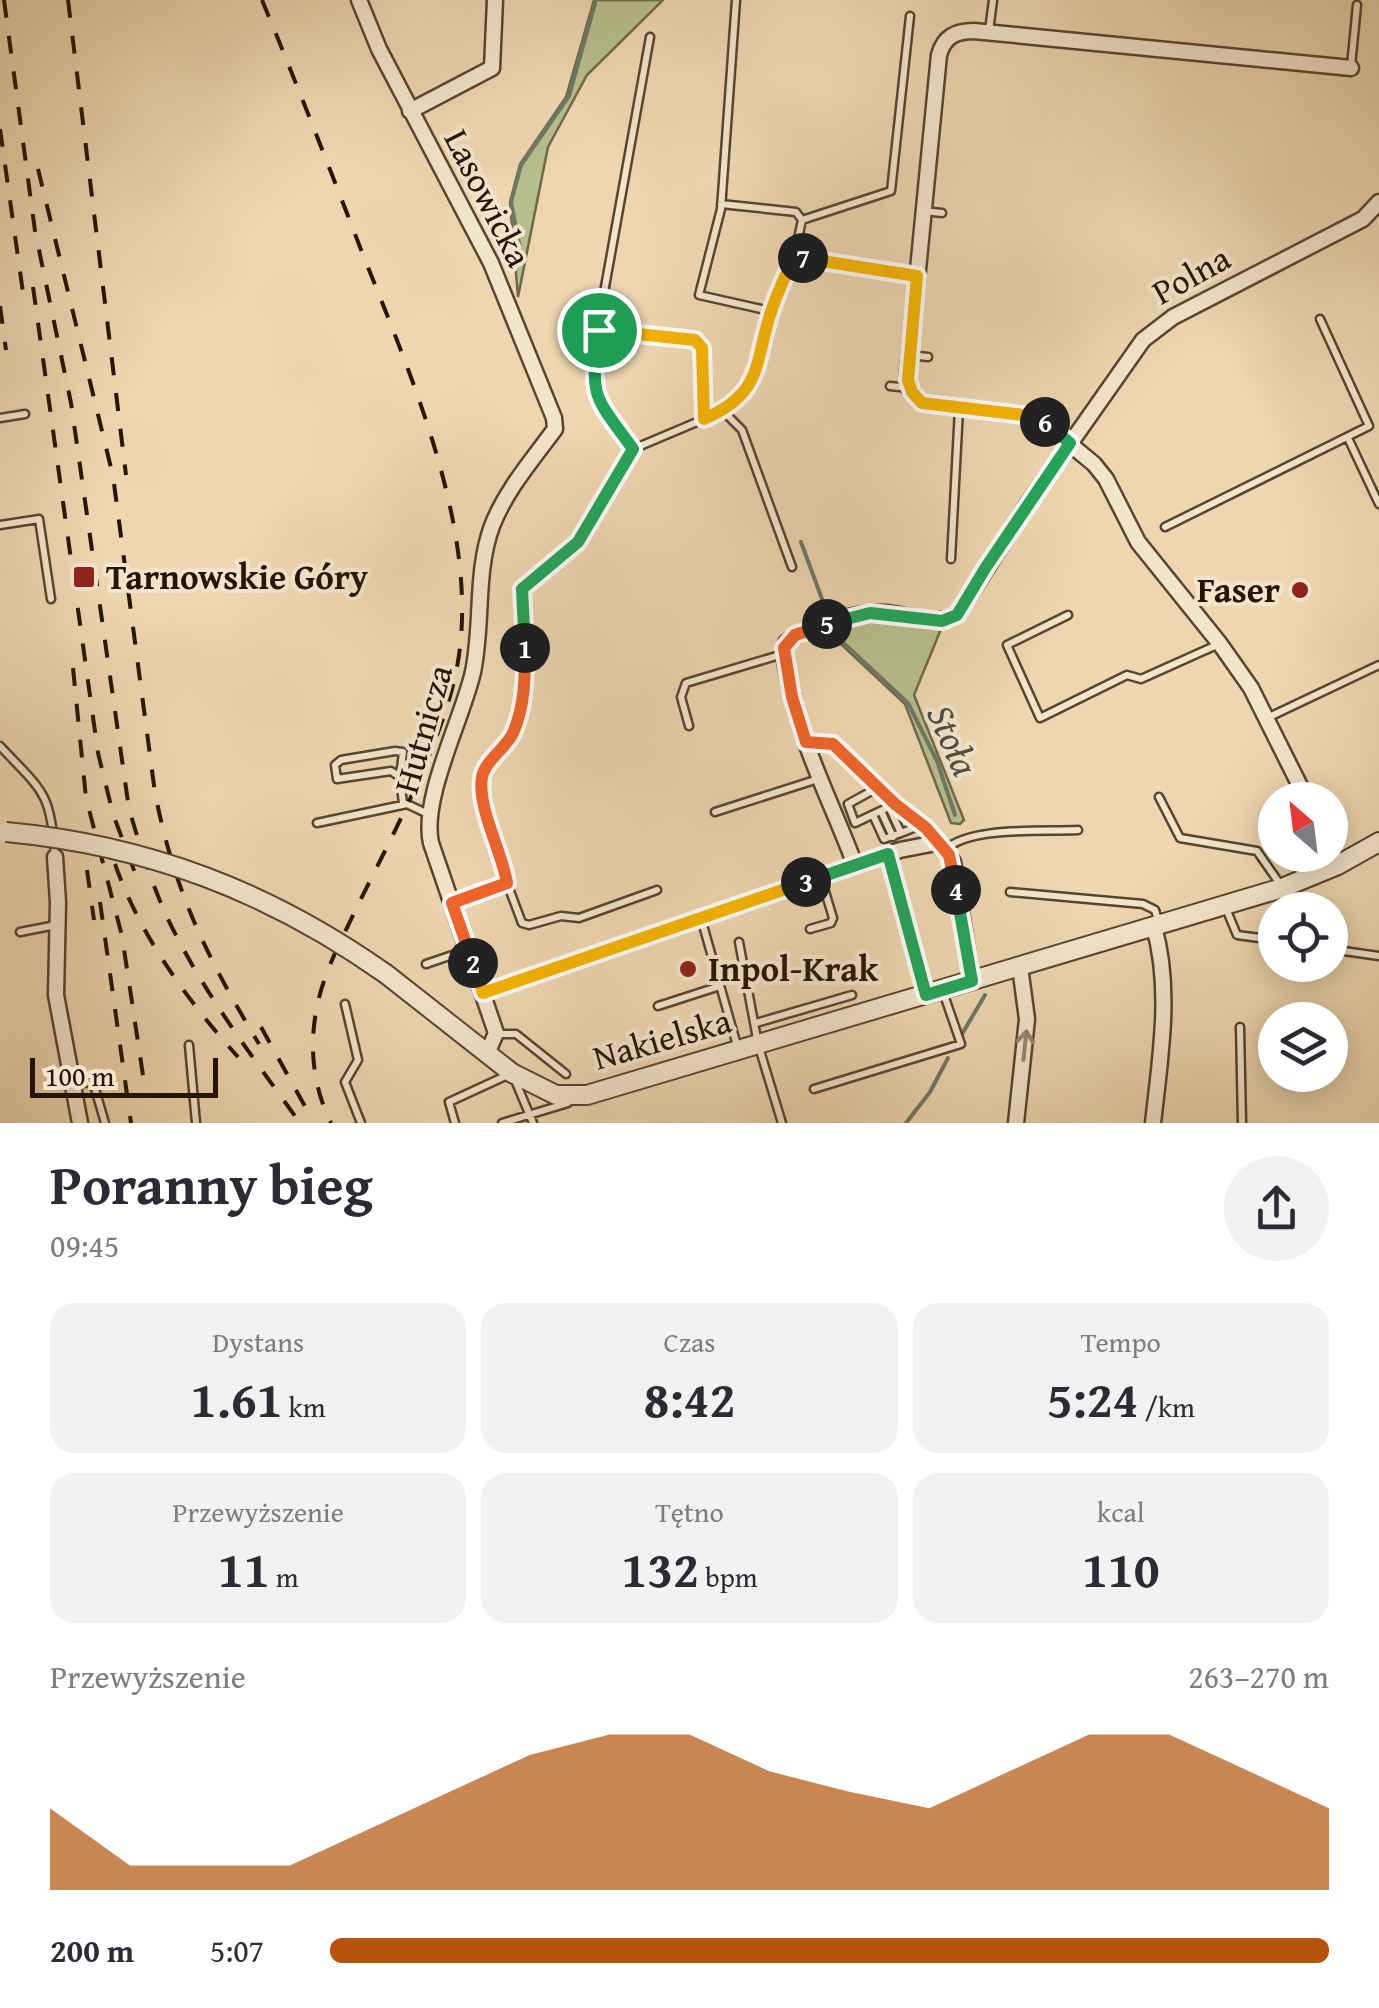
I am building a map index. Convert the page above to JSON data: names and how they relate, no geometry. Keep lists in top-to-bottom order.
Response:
{
  "streets": {
    "street": [
      "Lasowicka",
      "Polna",
      "Hutnicza",
      "Nakielska"
    ]
  },
  "crossings": [
    ["Lasowicka", "Hutnicza"]
  ],
  "water": ["Stoła"],
  "places": {
    "transit": ["Tarnowskie Góry"],
    "other": ["Faser", "Inpol-Krak"]
  },
  "scale_bar": "100 m",
  "north": "top left",
  "page": {
    "pins": [
      "7",
      "6",
      "5",
      "1",
      "3",
      "4",
      "2"
    ],
    "scale": "100 m",
    "heading": ["Poranny bieg", "09:45"],
    "stats": [
      ["Dystans", "1.61 km"],
      ["Czas", "8:42"],
      ["Tempo", "5:24 /km"],
      ["Przewyższenie", "11 m"],
      ["Tętno", "132 bpm"],
      ["kcal", "110"]
    ],
    "chart": ["Przewyższenie", "263–270 m"],
    "list": [
      {
        "name": "200 m",
        "note": "5:07"
      }
    ]
  }
}
